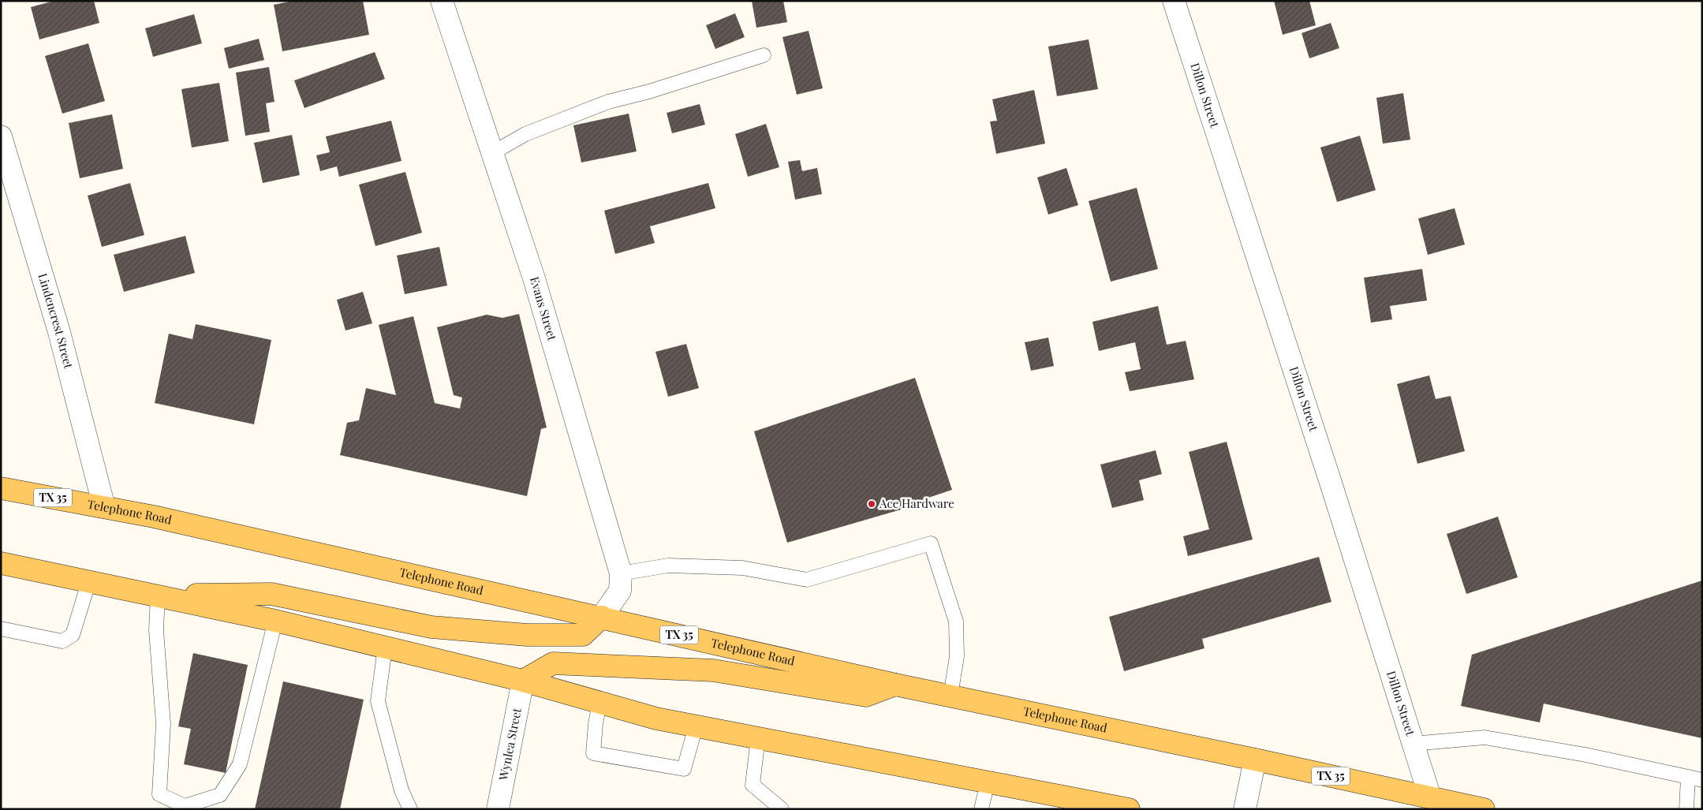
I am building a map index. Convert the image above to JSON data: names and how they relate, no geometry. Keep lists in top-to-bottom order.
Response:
{
  "streets": {
    "main road": ["TX 35", "Telephone Road"],
    "street": [
      "Dillon Street",
      "Evans Street",
      "Lindencrest Street",
      "Wynlea Street"
    ]
  },
  "crossings": [
    ["Dillon Street", "Telephone Road"],
    ["Evans Street", "Telephone Road"],
    ["Lindencrest Street", "Telephone Road"]
  ],
  "places": ["Ace Hardware"]
}
